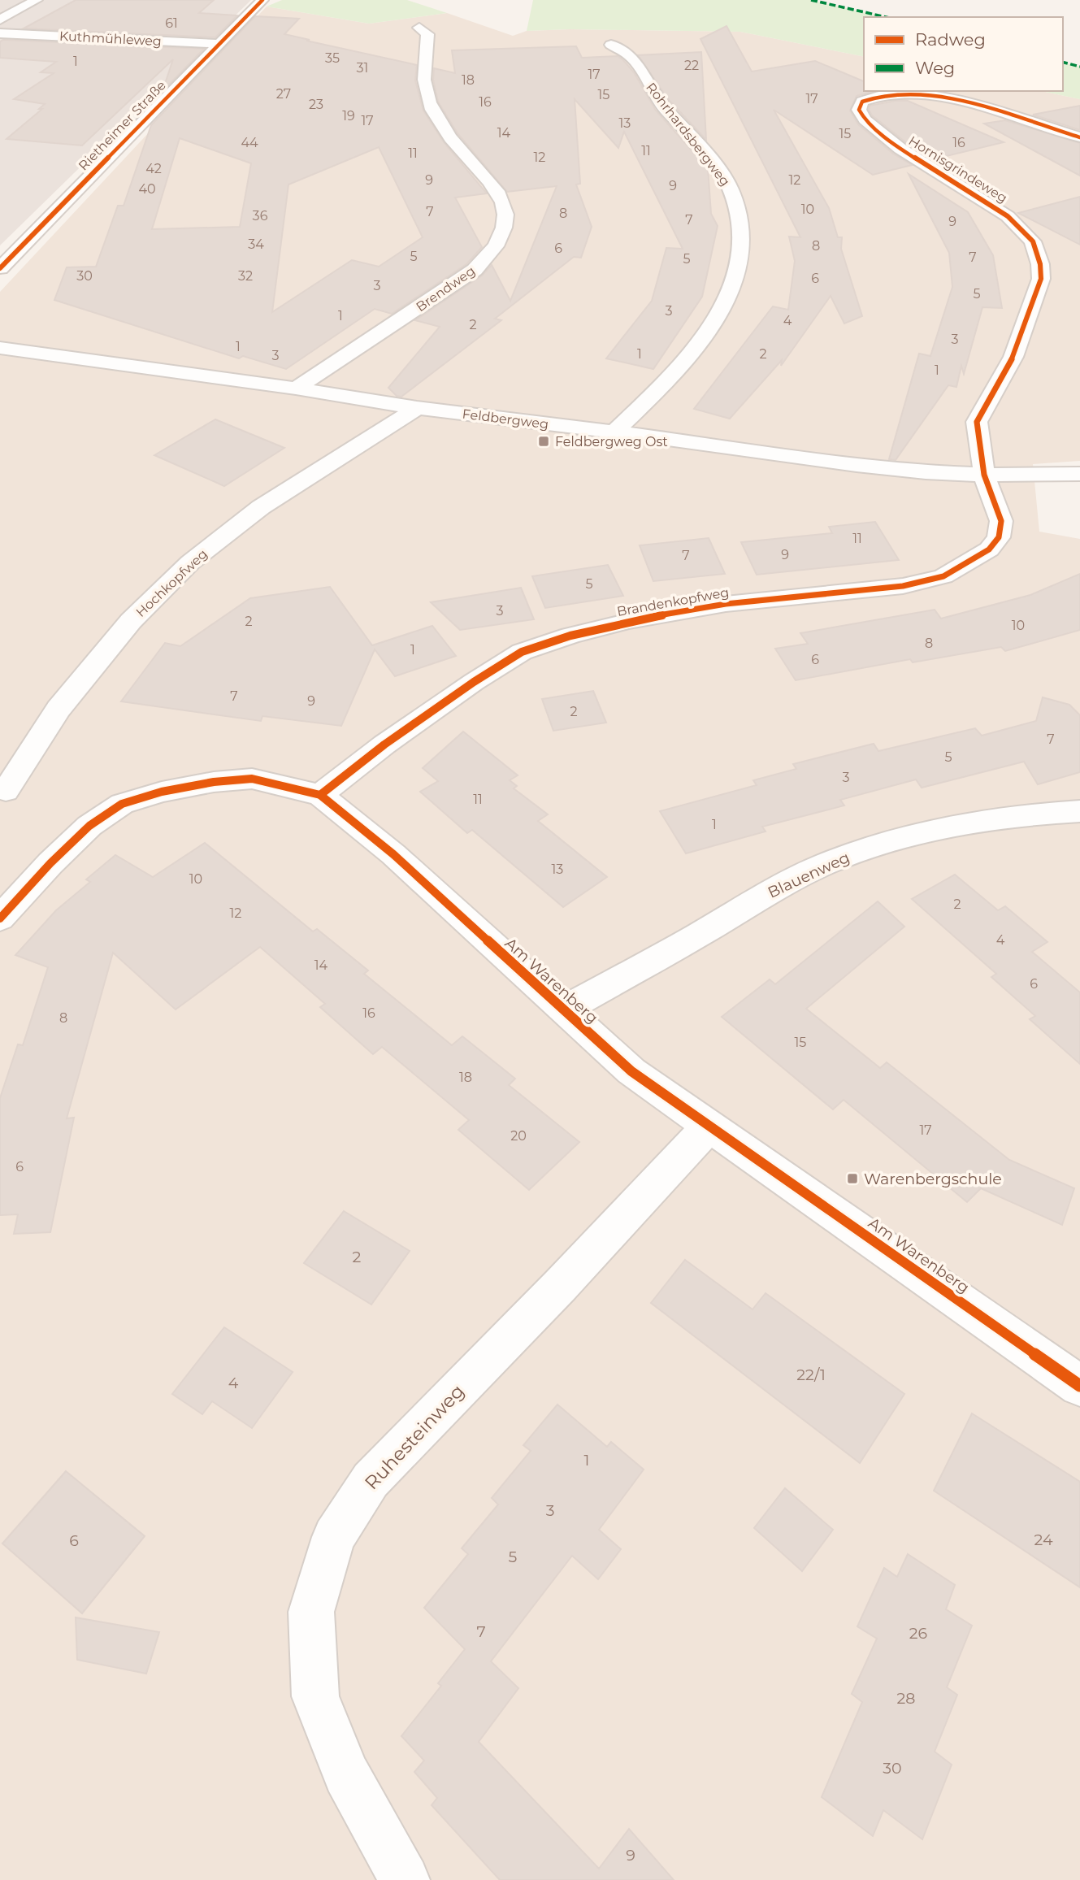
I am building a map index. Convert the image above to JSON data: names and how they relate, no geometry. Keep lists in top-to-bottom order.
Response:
{
  "streets": {
    "street": [
      "Kuthmühleweg",
      "Rietheimer Straße",
      "Rohrhardsbergweg",
      "Hornisgrindeweg",
      "Brendweg",
      "Feldbergweg",
      "Hochkopfweg",
      "Brandenkopfweg",
      "Blauenweg",
      "Am Warenberg",
      "Ruhesteinweg"
    ]
  },
  "crossings": [
    ["Kuthmühleweg", "Rietheimer Straße"],
    ["Rohrhardsbergweg", "Feldbergweg"],
    ["Hornisgrindeweg", "Feldbergweg"],
    ["Hornisgrindeweg", "Brandenkopfweg"],
    ["Brendweg", "Feldbergweg"],
    ["Feldbergweg", "Hochkopfweg"],
    ["Feldbergweg", "Brandenkopfweg"],
    ["Brandenkopfweg", "Am Warenberg"],
    ["Blauenweg", "Am Warenberg"],
    ["Am Warenberg", "Ruhesteinweg"]
  ],
  "places": {
    "transit": ["Feldbergweg Ost", "Warenbergschule"]
  },
  "house_numbers": [
    "61",
    "35",
    "1",
    "22",
    "31",
    "17",
    "18",
    "27",
    "15",
    "17",
    "16",
    "23",
    "19",
    "17",
    "13",
    "14",
    "15",
    "44",
    "16",
    "11",
    "11",
    "12",
    "42",
    "9",
    "12",
    "9",
    "40",
    "10",
    "7",
    "8",
    "36",
    "7",
    "9",
    "34",
    "8",
    "6",
    "5",
    "7",
    "5",
    "30",
    "32",
    "6",
    "3",
    "5",
    "3",
    "1",
    "4",
    "2",
    "3",
    "1",
    "1",
    "2",
    "3",
    "1",
    "11",
    "9",
    "7",
    "5",
    "3",
    "2",
    "10",
    "8",
    "1",
    "6",
    "7",
    "9",
    "2",
    "7",
    "5",
    "3",
    "11",
    "1",
    "13",
    "10",
    "2",
    "12",
    "4",
    "14",
    "6",
    "16",
    "8",
    "15",
    "18",
    "17",
    "20",
    "6",
    "2",
    "22/1",
    "4",
    "1",
    "3",
    "24",
    "6",
    "5",
    "7",
    "26",
    "28",
    "30",
    "9"
  ],
  "legend": ["Radweg", "Weg"]
}
